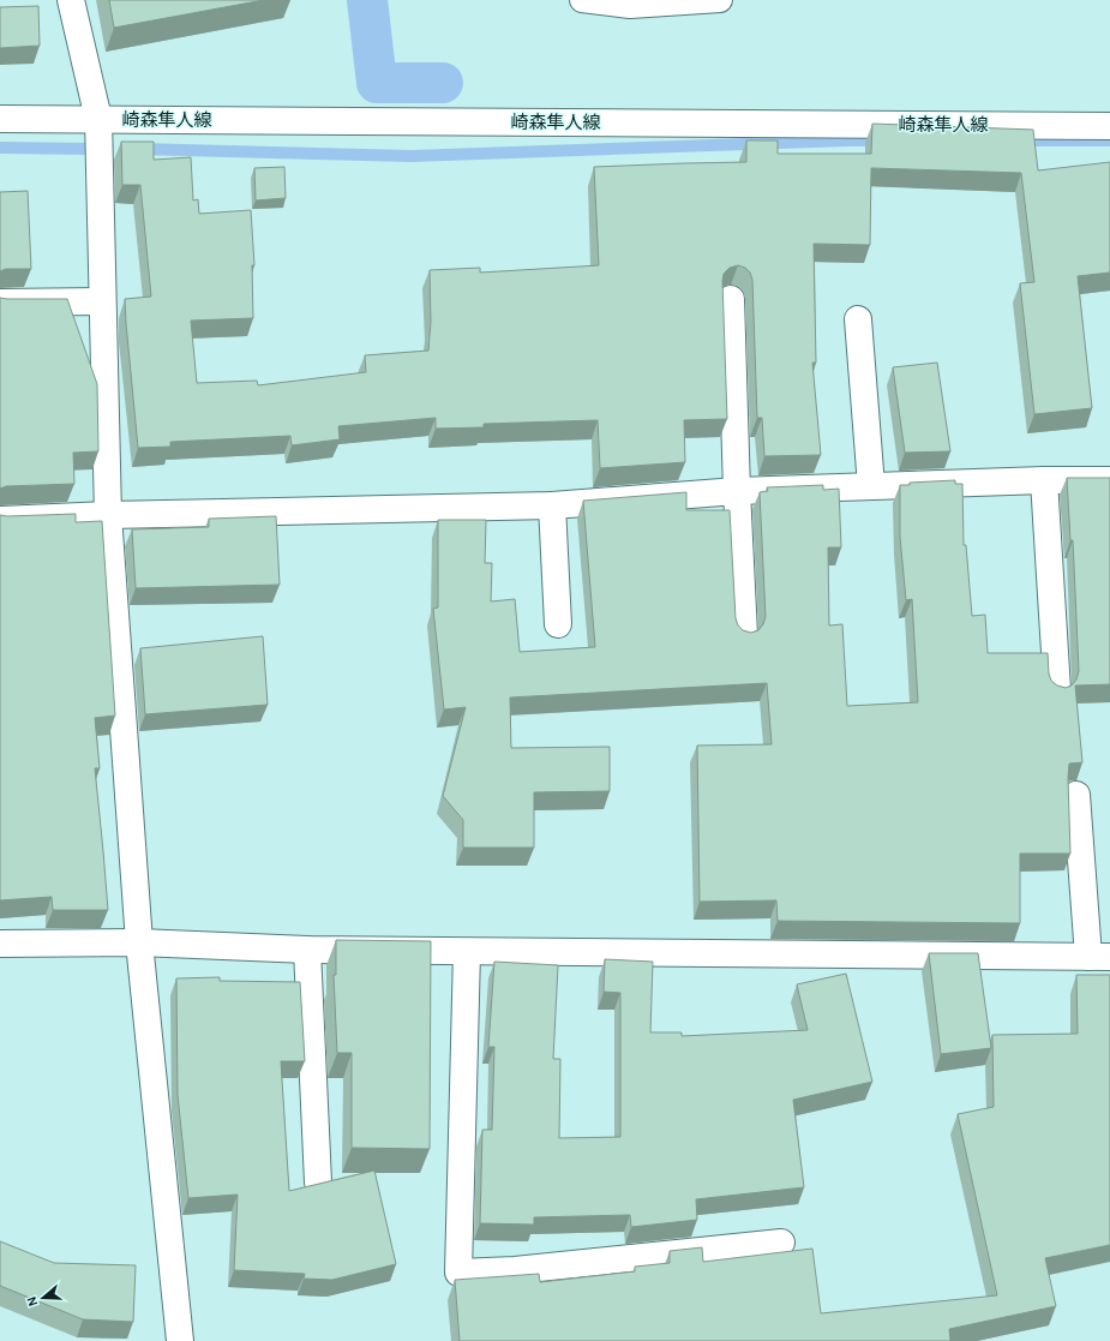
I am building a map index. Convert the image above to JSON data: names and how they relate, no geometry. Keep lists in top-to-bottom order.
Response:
{
  "streets": {
    "street": ["崎森隼人線"]
  },
  "north": "left"
}
